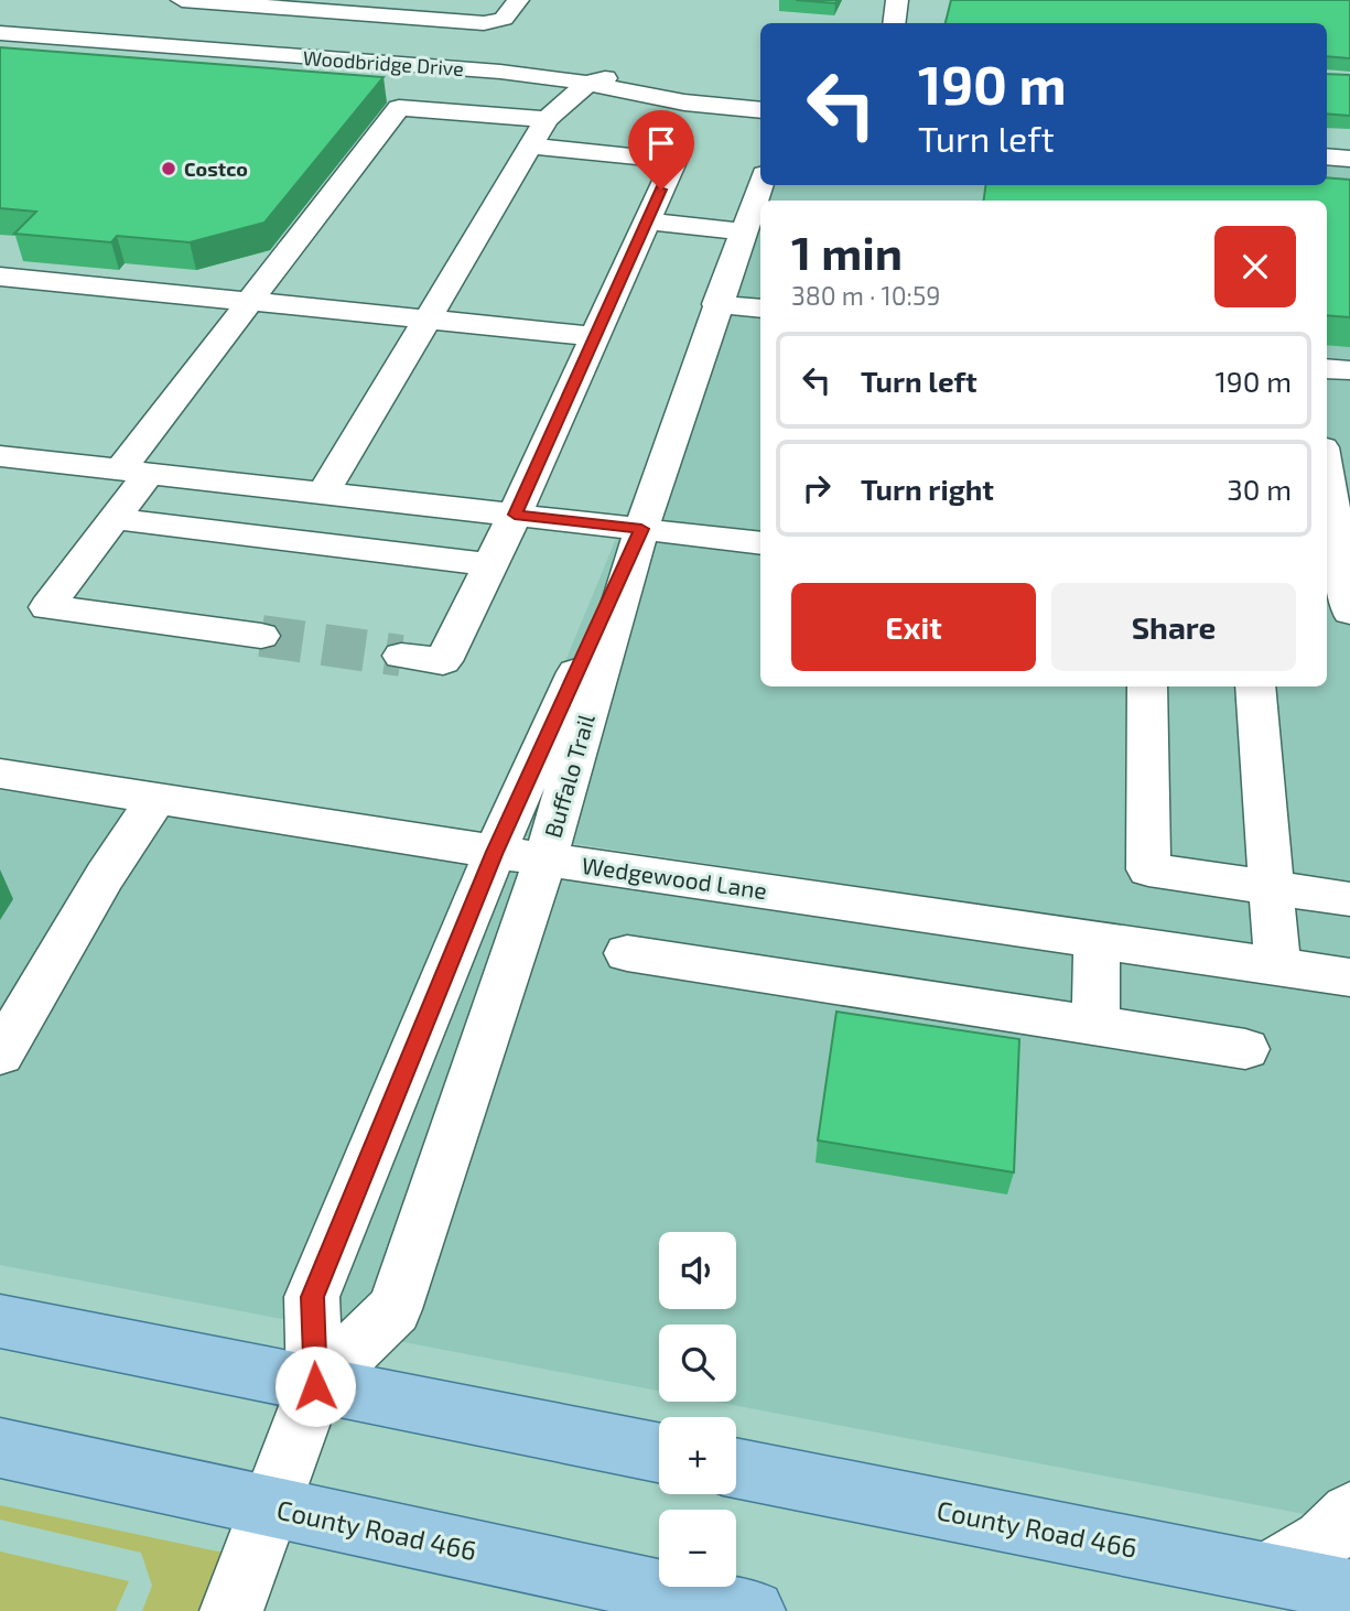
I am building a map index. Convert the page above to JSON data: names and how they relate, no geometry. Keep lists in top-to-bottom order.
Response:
{
  "streets": {
    "main road": ["County Road 466"],
    "street": ["Woodbridge Drive", "Buffalo Trail", "Wedgewood Lane"]
  },
  "crossings": [
    ["Buffalo Trail", "Wedgewood Lane"]
  ],
  "places": ["Costco"],
  "page": {
    "turn": ["190 m", "Turn left"],
    "heading": ["1 min", "380 m · 10:59"],
    "list": [
      {
        "name": "Turn left",
        "value": "190 m"
      },
      {
        "name": "Turn right",
        "value": "30 m"
      }
    ],
    "buttons": ["Exit", "Share"],
    "map_buttons": ["+", "−"]
  }
}
